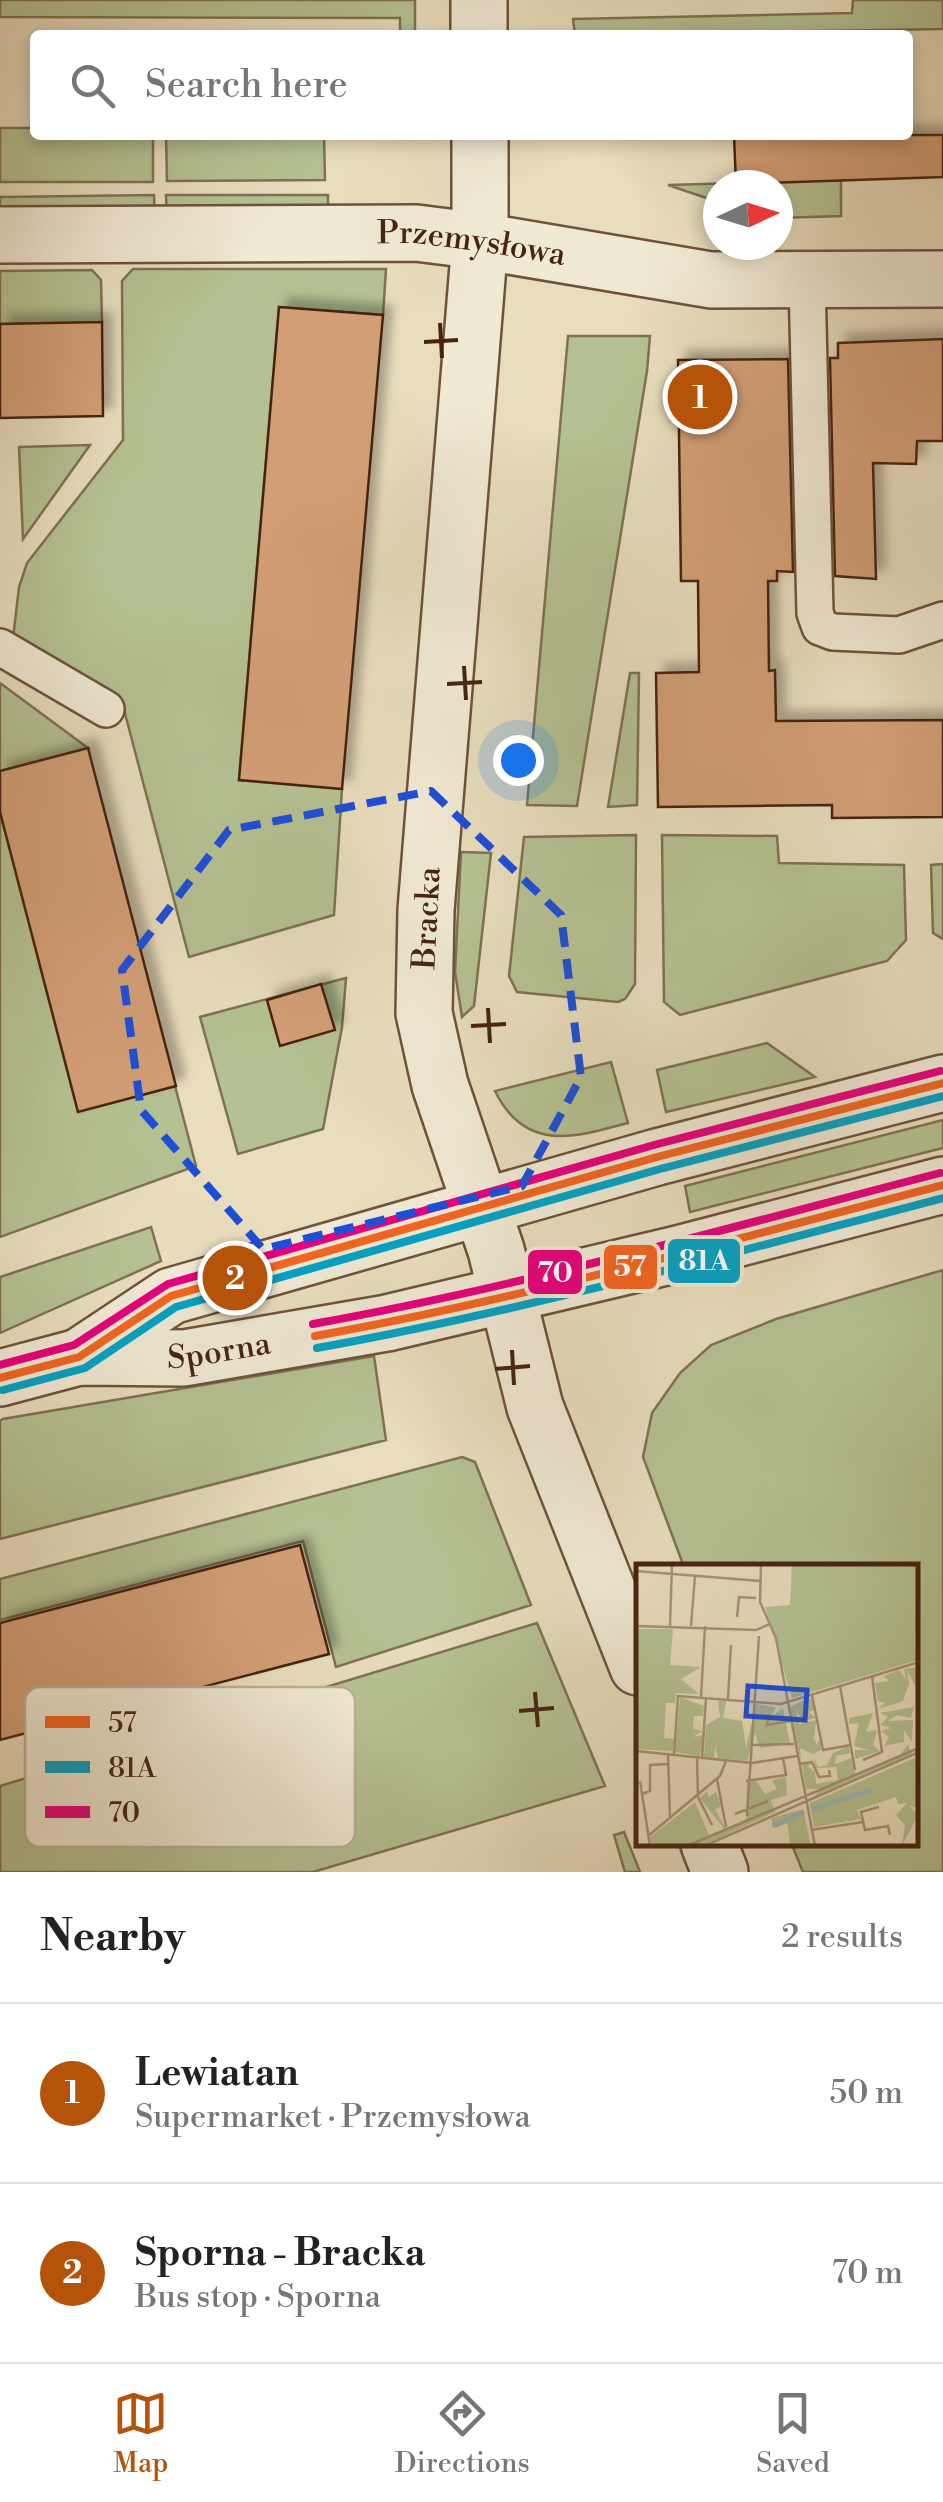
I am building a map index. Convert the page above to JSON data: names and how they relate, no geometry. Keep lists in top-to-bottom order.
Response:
{
  "streets": {
    "street": ["Przemysłowa", "Bracka", "Sporna"]
  },
  "crossings": [
    ["Przemysłowa", "Bracka"],
    ["Bracka", "Sporna"]
  ],
  "lines": ["transit line 70", "transit line 57", "transit line 81A"],
  "legend": ["57", "81A", "70"],
  "north": "right",
  "page": {
    "search": "Search here",
    "pins": ["1", "2"],
    "heading": ["Nearby", "2 results"],
    "list": [
      {
        "mark": "1",
        "name": "Lewiatan",
        "note": "Supermarket · Przemysłowa",
        "value": "50 m"
      },
      {
        "mark": "2",
        "name": "Sporna - Bracka",
        "note": "Bus stop · Sporna",
        "value": "70 m"
      }
    ],
    "nav": ["Map", "Directions", "Saved"]
  }
}
